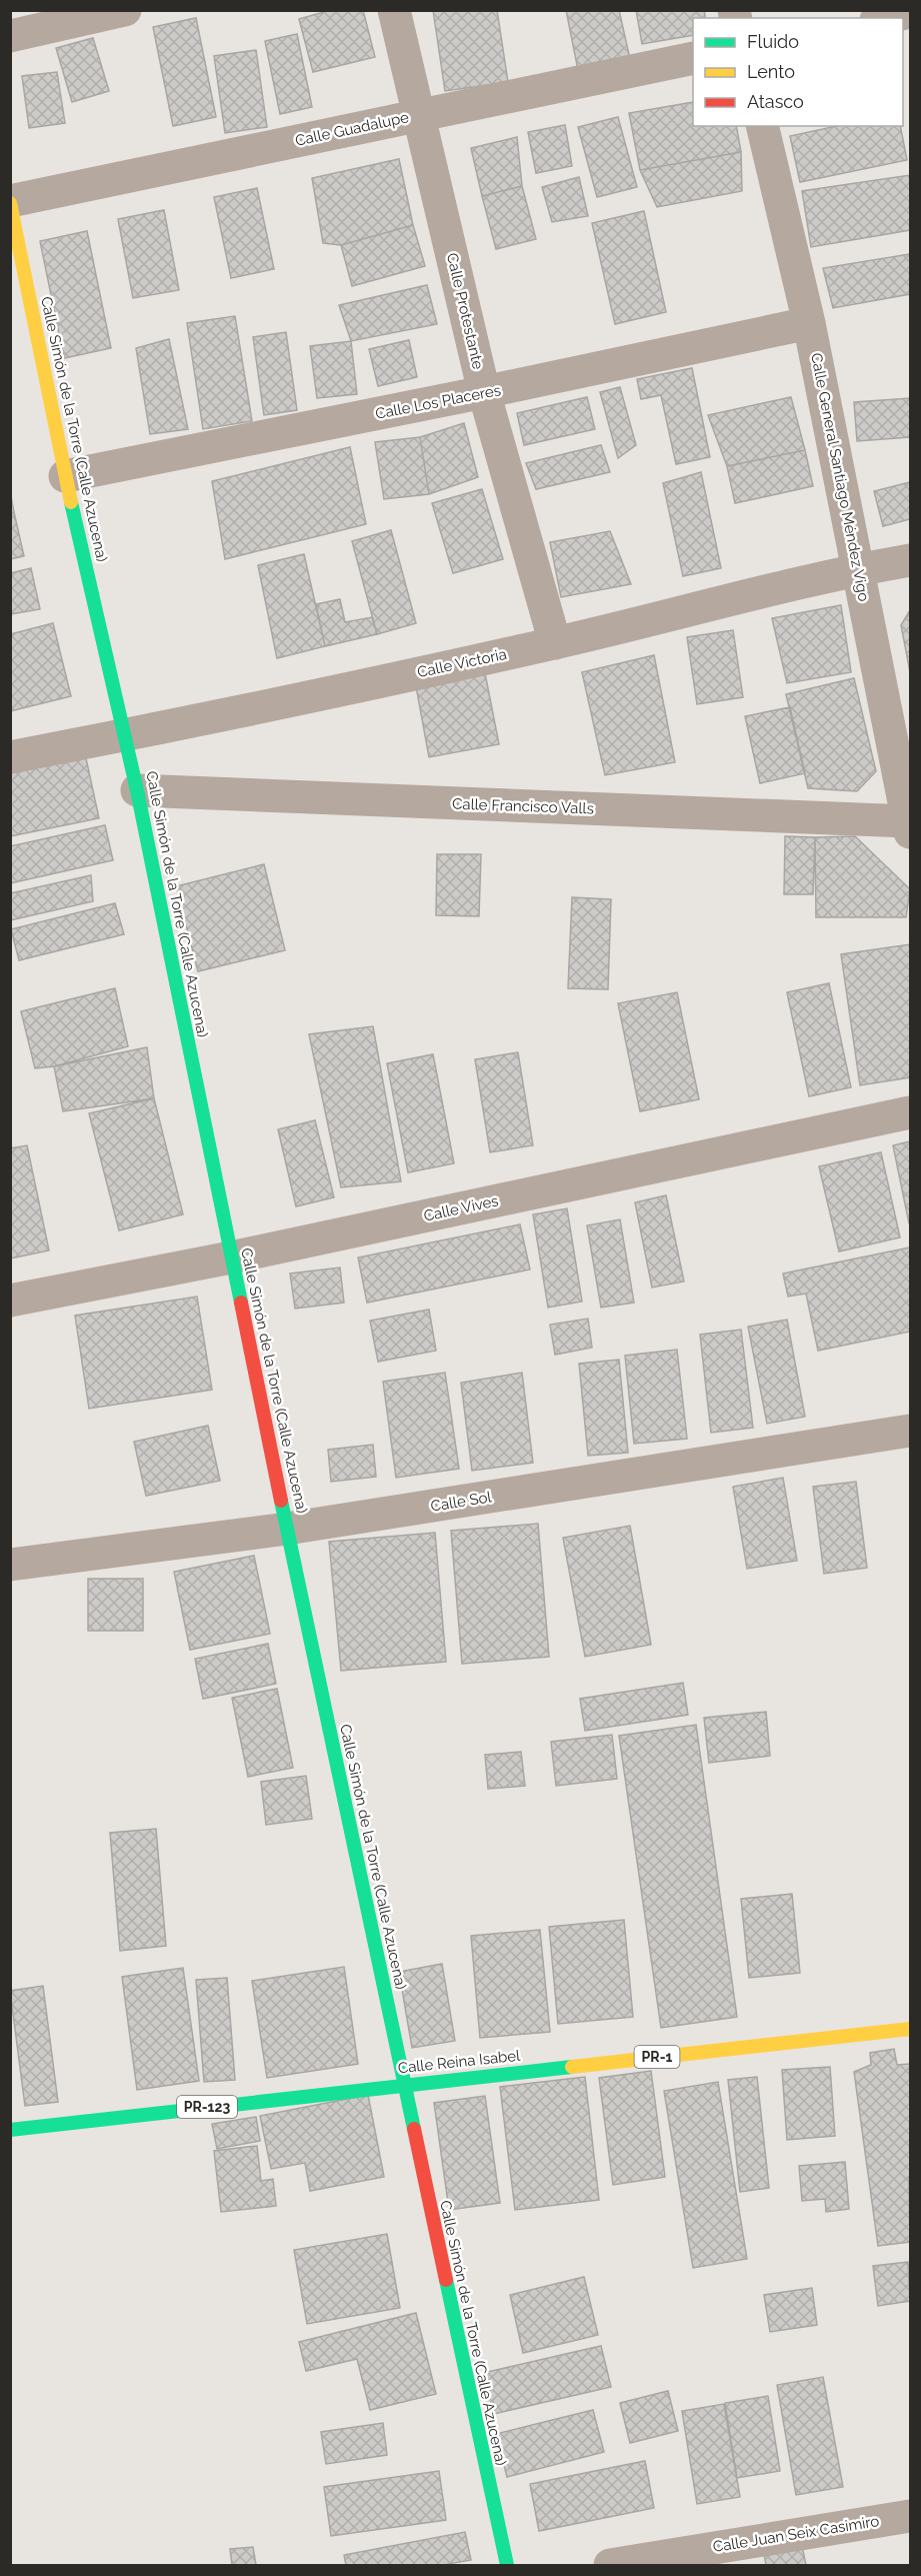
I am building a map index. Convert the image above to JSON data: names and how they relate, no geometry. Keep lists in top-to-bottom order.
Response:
{
  "streets": {
    "street": [
      "Calle Guadalupe",
      "Calle Protestante",
      "Calle Los Placeres",
      "Calle Simón de la Torre (Calle Azucena)",
      "Calle General Santiago Méndez Vigo",
      "Calle Victoria",
      "Calle Francisco Valls",
      "Calle Vives",
      "Calle Sol",
      "PR-1",
      "Calle Reina Isabel",
      "PR-123",
      "Calle Juan Seix Casimiro"
    ]
  },
  "crossings": [
    ["Calle Guadalupe", "Calle Protestante"],
    ["Calle Guadalupe", "Calle Simón de la Torre (Calle Azucena)"],
    ["Calle Protestante", "Calle Los Placeres"],
    ["Calle Protestante", "Calle Victoria"],
    ["Calle Los Placeres", "Calle Simón de la Torre (Calle Azucena)"],
    ["Calle Los Placeres", "Calle General Santiago Méndez Vigo"],
    ["Calle Simón de la Torre (Calle Azucena)", "Calle Victoria"],
    ["Calle Simón de la Torre (Calle Azucena)", "Calle Francisco Valls"],
    ["Calle Simón de la Torre (Calle Azucena)", "Calle Vives"],
    ["Calle Simón de la Torre (Calle Azucena)", "Calle Sol"],
    ["Calle Simón de la Torre (Calle Azucena)", "Calle Reina Isabel"],
    ["Calle General Santiago Méndez Vigo", "Calle Victoria"],
    ["Calle General Santiago Méndez Vigo", "Calle Francisco Valls"]
  ],
  "legend": ["Fluido", "Lento", "Atasco"]
}
